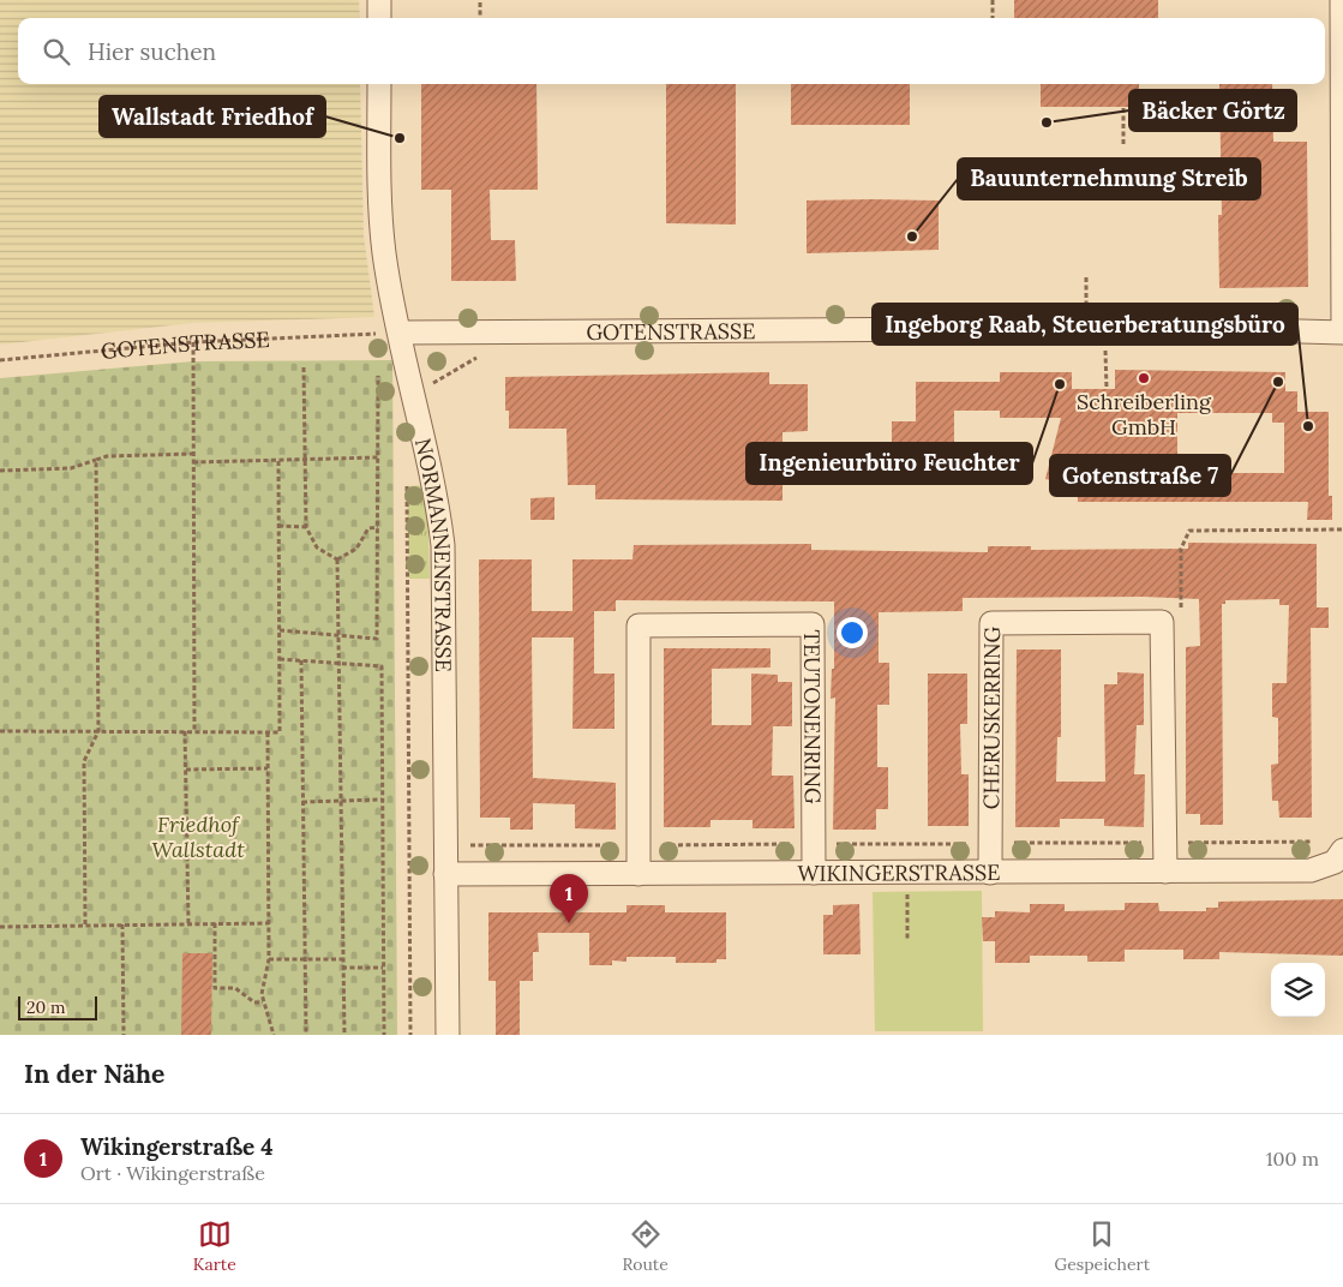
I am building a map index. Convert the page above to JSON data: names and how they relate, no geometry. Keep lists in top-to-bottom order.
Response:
{
  "streets": {
    "street": [
      "GOTENSTRASSE",
      "NORMANNENSTRASSE",
      "TEUTONENRING",
      "CHERUSKERRING",
      "WIKINGERSTRASSE"
    ]
  },
  "crossings": [
    ["GOTENSTRASSE", "NORMANNENSTRASSE"],
    ["NORMANNENSTRASSE", "WIKINGERSTRASSE"],
    ["TEUTONENRING", "WIKINGERSTRASSE"],
    ["CHERUSKERRING", "WIKINGERSTRASSE"]
  ],
  "parks": ["Friedhof Wallstadt"],
  "places": [
    "Bäcker Görtz",
    "Wallstadt Friedhof",
    "Bauunternehmung Streib",
    "Schreiberling GmbH",
    "Gotenstraße 7",
    "Ingenieurbüro Feuchter",
    "Ingeborg Raab, Steuerberatungsbüro"
  ],
  "scale_bar": "20 m",
  "page": {
    "search": "Hier suchen",
    "pins": "1",
    "scale": "20 m",
    "heading": "In der Nähe",
    "list": [
      {
        "mark": "1",
        "name": "Wikingerstraße 4",
        "note": "Ort · Wikingerstraße",
        "value": "100 m"
      }
    ],
    "nav": ["Karte", "Route", "Gespeichert"]
  }
}
